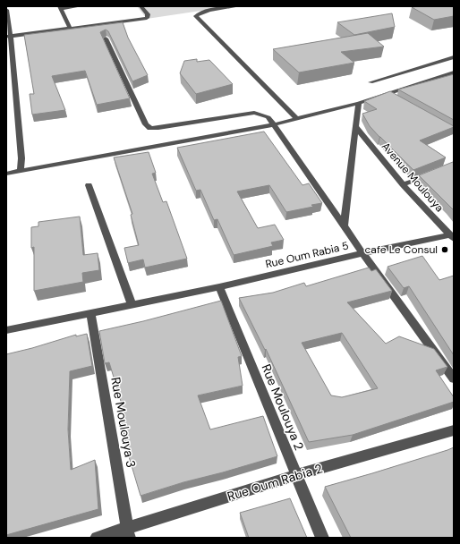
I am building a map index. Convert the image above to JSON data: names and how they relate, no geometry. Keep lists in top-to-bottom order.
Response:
{
  "streets": {
    "street": [
      "Avenue Moulouya",
      "Rue Oum Rabia 5",
      "Rue Moulouya 2",
      "Rue Moulouya 3",
      "Rue Oum Rabia 2"
    ]
  },
  "crossings": [
    ["Avenue Moulouya", "Rue Oum Rabia 5"],
    ["Rue Oum Rabia 5", "Rue Moulouya 2"],
    ["Rue Oum Rabia 5", "Rue Moulouya 3"],
    ["Rue Moulouya 2", "Rue Oum Rabia 2"],
    ["Rue Moulouya 3", "Rue Oum Rabia 2"]
  ],
  "places": ["cafe Le Consul"]
}
